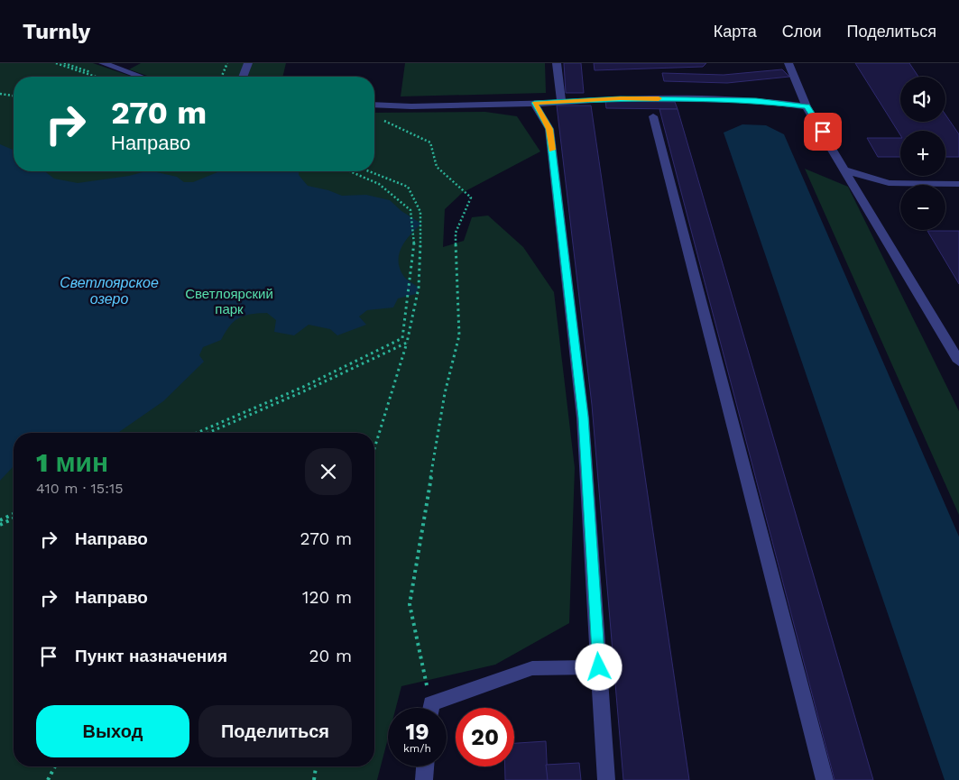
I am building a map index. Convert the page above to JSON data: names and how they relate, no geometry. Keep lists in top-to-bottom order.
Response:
{
  "water": ["Светлоярское озеро"],
  "parks": ["Светлоярский парк"],
  "page": {
    "header": "Turnly",
    "nav": ["Карта", "Слои", "Поделиться"],
    "map_buttons": ["+", "−"],
    "turn": ["270 m", "Направо"],
    "heading": ["1 мин", "410 m · 15:15"],
    "list": [
      {
        "name": "Направо",
        "value": "270 m"
      },
      {
        "name": "Направо",
        "value": "120 m"
      },
      {
        "name": "Пункт назначения",
        "value": "20 m"
      }
    ],
    "buttons": ["Выход", "Поделиться"],
    "speed": "19 km/h",
    "limit": "20"
  }
}
